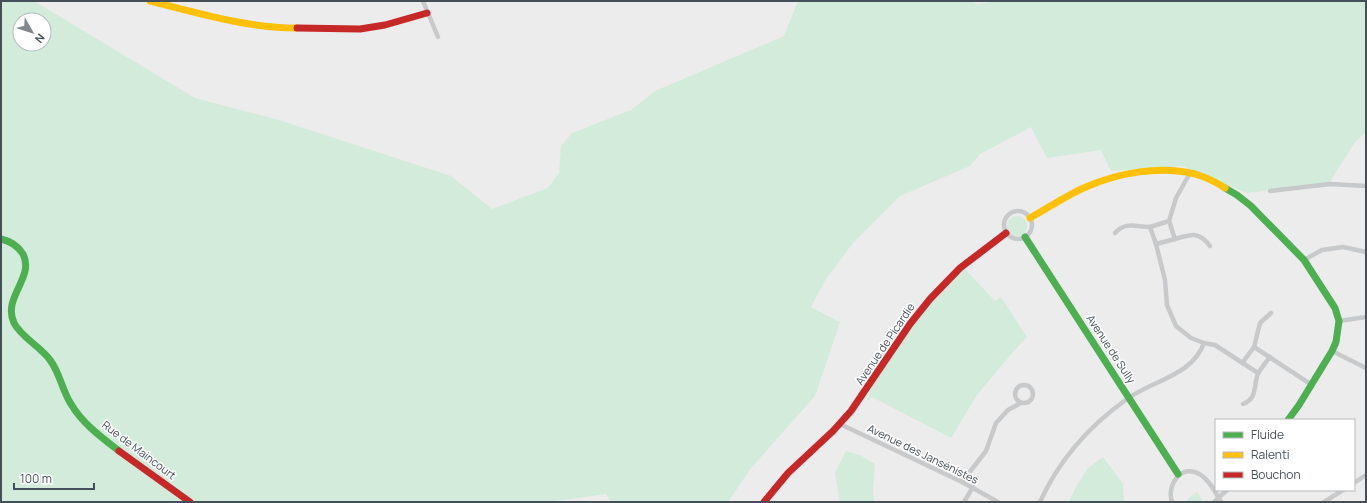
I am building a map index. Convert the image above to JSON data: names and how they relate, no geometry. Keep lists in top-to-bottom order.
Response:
{
  "streets": {
    "street": [
      "Avenue de Picardie",
      "Avenue de Sully",
      "Rue de Maincourt",
      "Avenue des Jansénistes"
    ]
  },
  "crossings": [
    ["Avenue de Picardie", "Avenue de Sully"],
    ["Avenue de Picardie", "Avenue des Jansénistes"]
  ],
  "legend": ["Fluide", "Ralenti", "Bouchon"],
  "scale_bar": "100 m",
  "north": "bottom right"
}
